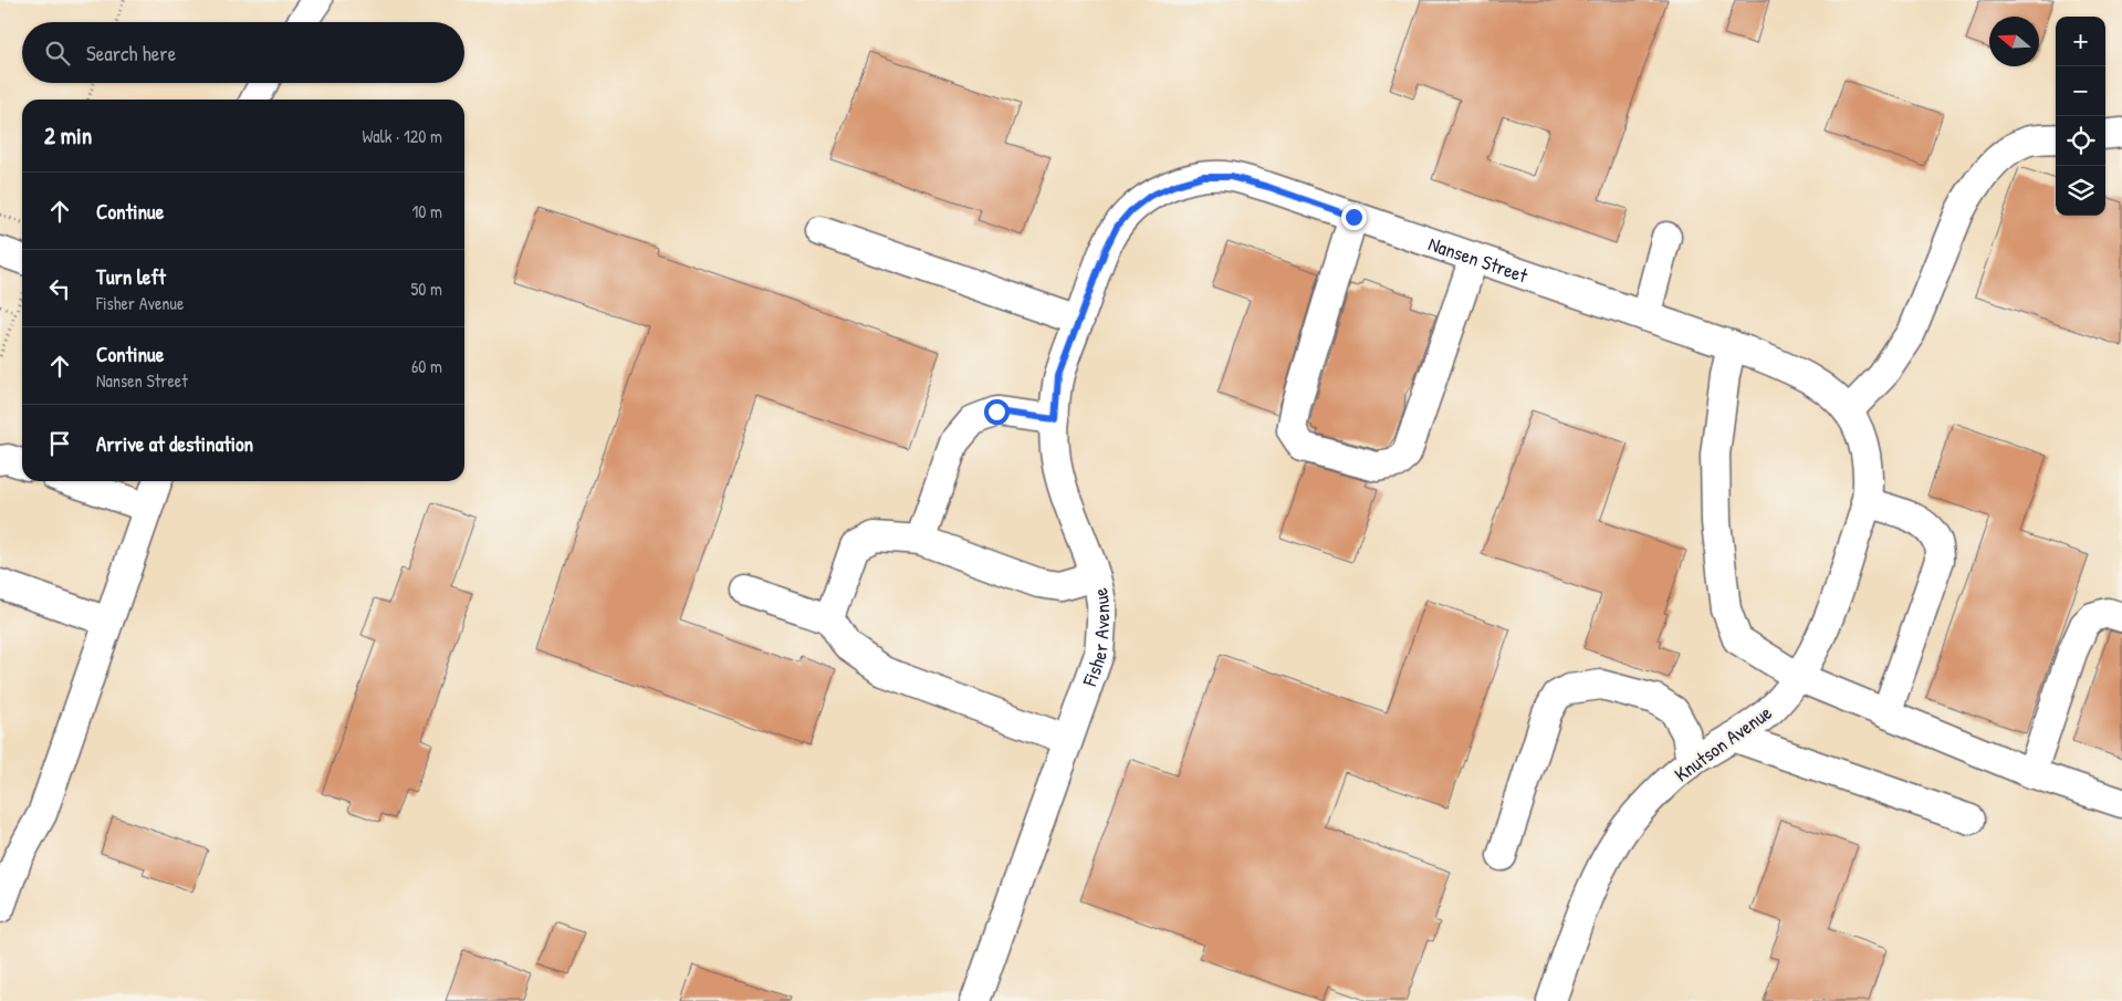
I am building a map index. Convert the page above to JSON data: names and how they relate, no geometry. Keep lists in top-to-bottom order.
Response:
{
  "streets": {
    "street": ["Nansen Street", "Fisher Avenue", "Knutson Avenue"]
  },
  "crossings": [
    ["Nansen Street", "Fisher Avenue"],
    ["Nansen Street", "Knutson Avenue"]
  ],
  "north": "left",
  "page": {
    "map_buttons": ["+", "−"],
    "search": "Search here",
    "heading": ["2 min", "Walk · 120 m"],
    "list": [
      ["Continue", "10 m"],
      ["Turn left", "Fisher Avenue", "50 m"],
      ["Continue", "Nansen Street", "60 m"],
      "Arrive at destination"
    ]
  }
}
